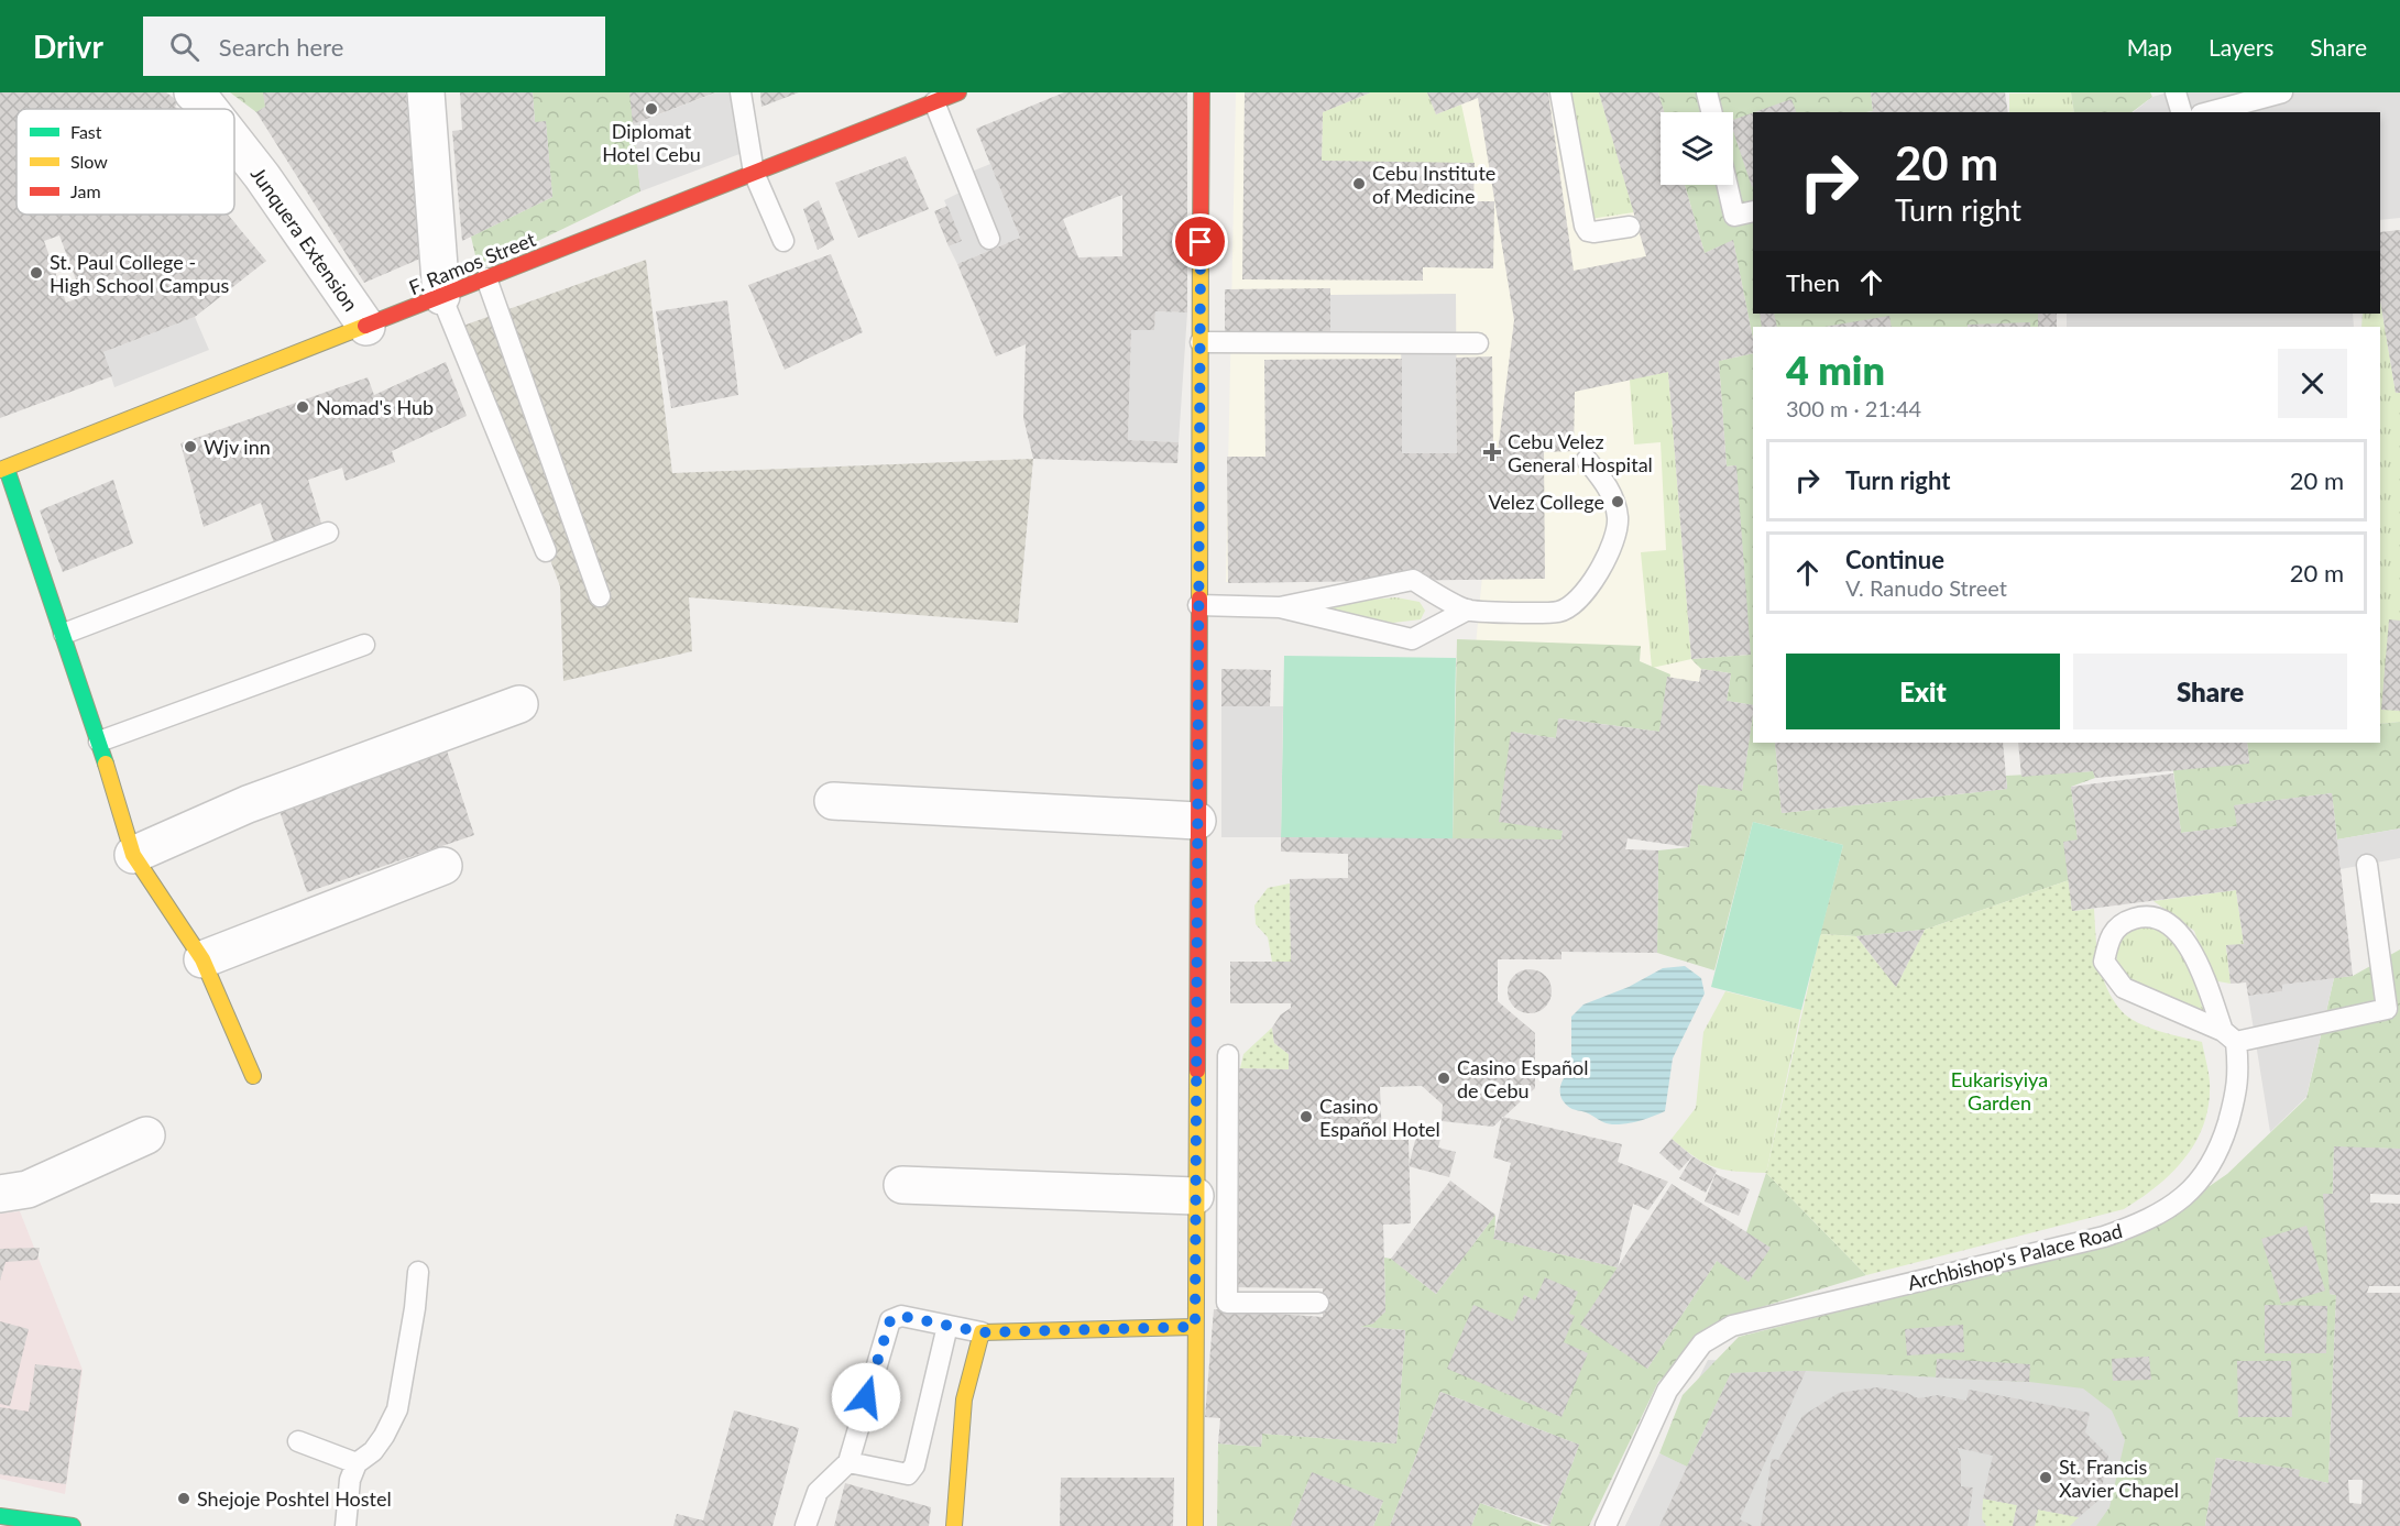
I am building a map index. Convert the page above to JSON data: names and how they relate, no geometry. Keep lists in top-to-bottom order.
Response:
{
  "streets": {
    "street": ["Junquera Extension", "F. Ramos Street"],
    "lane": ["Archbishop's Palace Road"]
  },
  "crossings": [
    ["Junquera Extension", "F. Ramos Street"]
  ],
  "parks": ["Eukarisyiya Garden"],
  "places": {
    "other": [
      "Diplomat Hotel Cebu",
      "Cebu Institute of Medicine",
      "St. Paul College - High School Campus",
      "Nomad's Hub",
      "Wjv inn",
      "Velez College",
      "Casino Español de Cebu",
      "Casino Español Hotel",
      "St. Francis Xavier Chapel",
      "Shejoje Poshtel Hostel"
    ],
    "health": ["Cebu Velez General Hospital"]
  },
  "legend": ["Fast", "Slow", "Jam"],
  "page": {
    "header": "Drivr",
    "search": "Search here",
    "nav": ["Map", "Layers", "Share"],
    "turn": ["20 m", "Turn right"],
    "then": "Then",
    "heading": ["4 min", "300 m · 21:44"],
    "list": [
      {
        "name": "Turn right",
        "value": "20 m"
      },
      {
        "name": "Continue",
        "note": "V. Ranudo Street",
        "value": "20 m"
      }
    ],
    "buttons": ["Exit", "Share"]
  }
}
